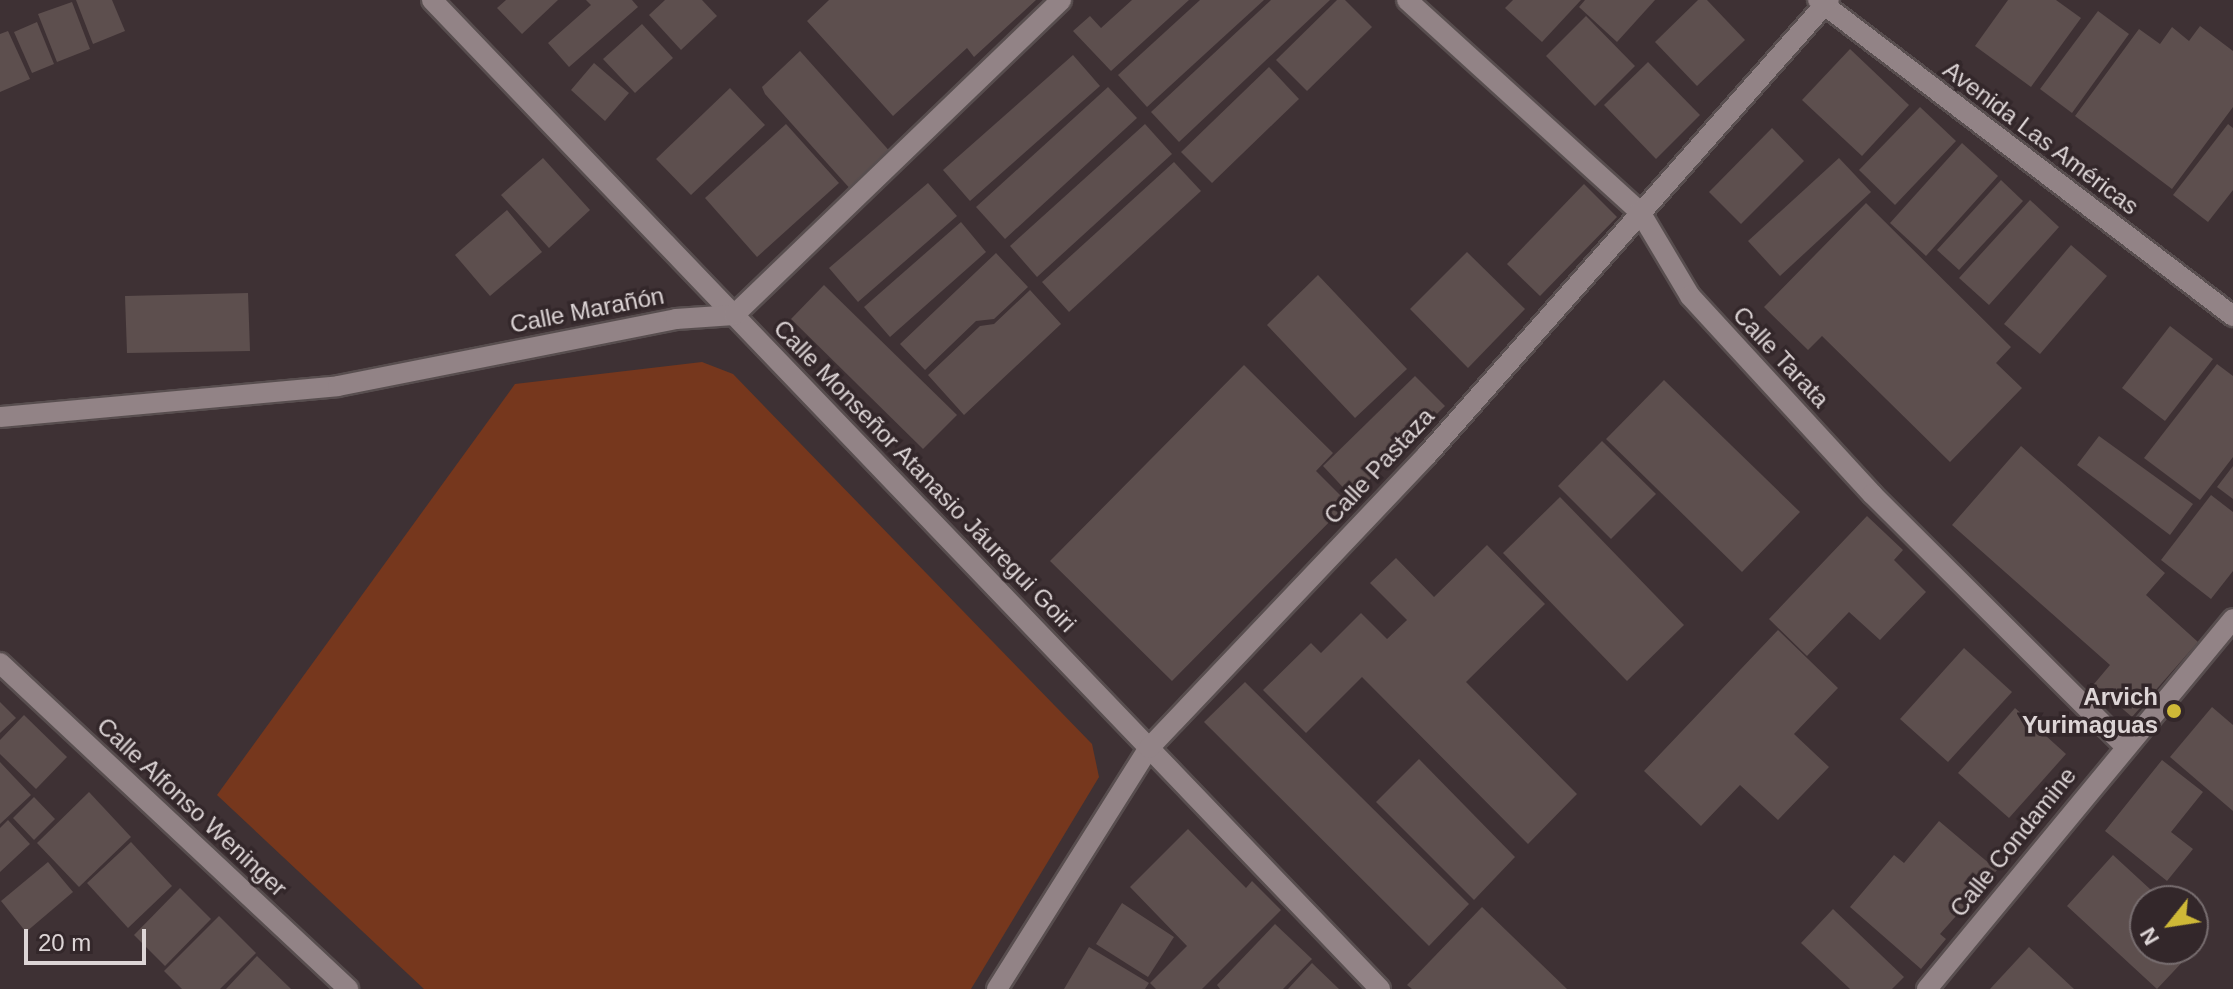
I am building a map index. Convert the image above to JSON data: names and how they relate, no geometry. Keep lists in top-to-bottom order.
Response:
{
  "streets": {
    "street": [
      "Avenida Las Américas",
      "Calle Marañón",
      "Calle Tarata",
      "Calle Pastaza",
      "Calle Monseñor Atanasio Jáuregui Goiri",
      "Calle Alfonso Weninger",
      "Calle Condamine"
    ]
  },
  "crossings": [
    ["Avenida Las Américas", "Calle Pastaza"],
    ["Calle Marañón", "Calle Monseñor Atanasio Jáuregui Goiri"],
    ["Calle Tarata", "Calle Pastaza"],
    ["Calle Tarata", "Calle Condamine"],
    ["Calle Pastaza", "Calle Monseñor Atanasio Jáuregui Goiri"]
  ],
  "places": ["Arvich Yurimaguas"],
  "scale_bar": "20 m",
  "north": "bottom left"
}
